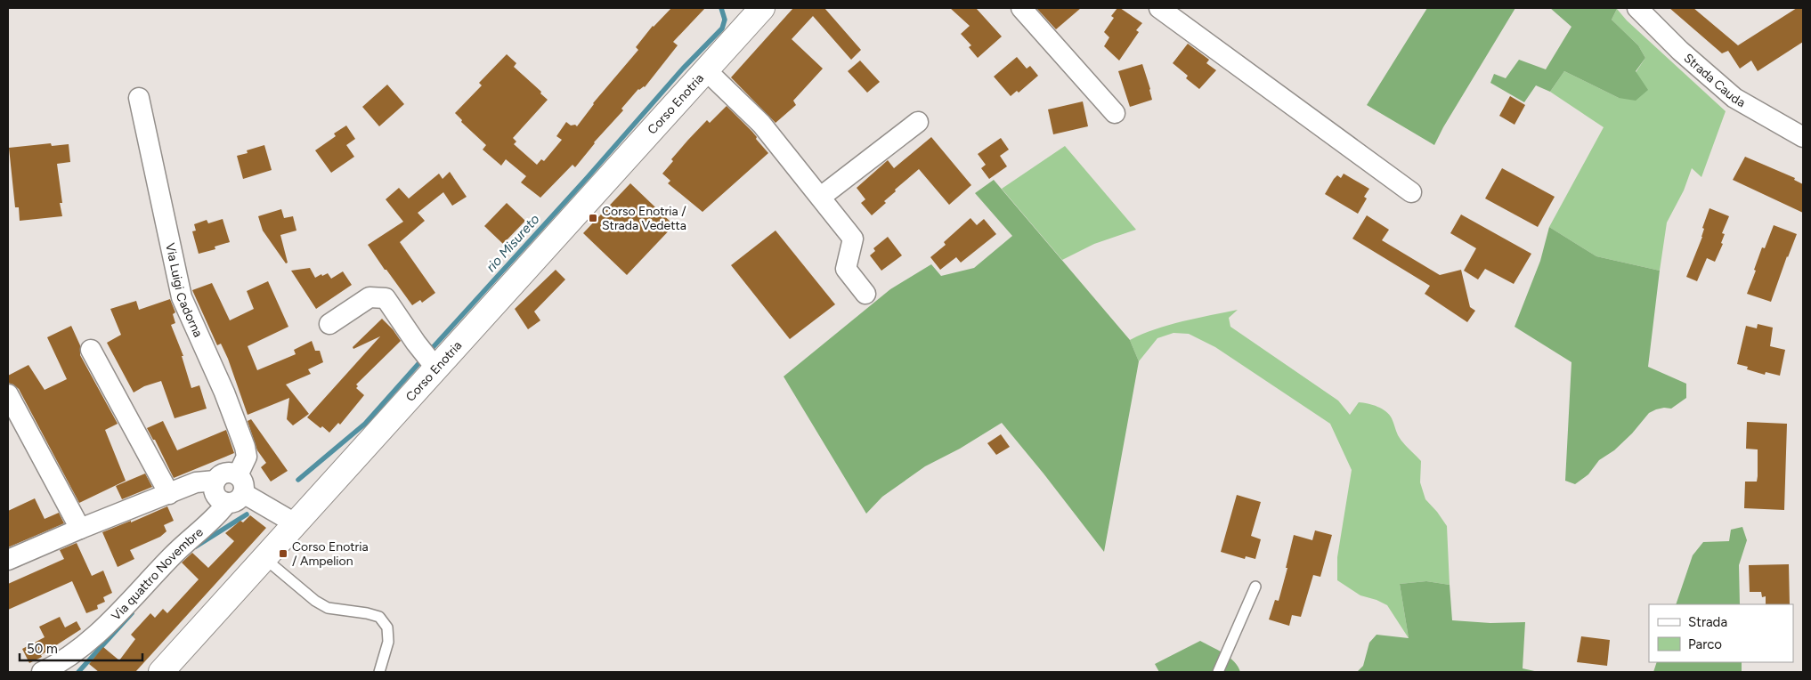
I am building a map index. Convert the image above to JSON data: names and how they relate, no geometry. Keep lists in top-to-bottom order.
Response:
{
  "streets": {
    "main road": ["Corso Enotria"],
    "street": ["Strada Cauda", "Via Luigi Cadorna", "Via quattro Novembre"]
  },
  "crossings": [
    ["Via Luigi Cadorna", "Via quattro Novembre"]
  ],
  "water": ["rio Misureto"],
  "places": {
    "transit": ["Corso Enotria / Strada Vedetta", "Corso Enotria / Ampelion"]
  },
  "legend": ["Strada", "Parco"],
  "scale_bar": "50 m"
}
